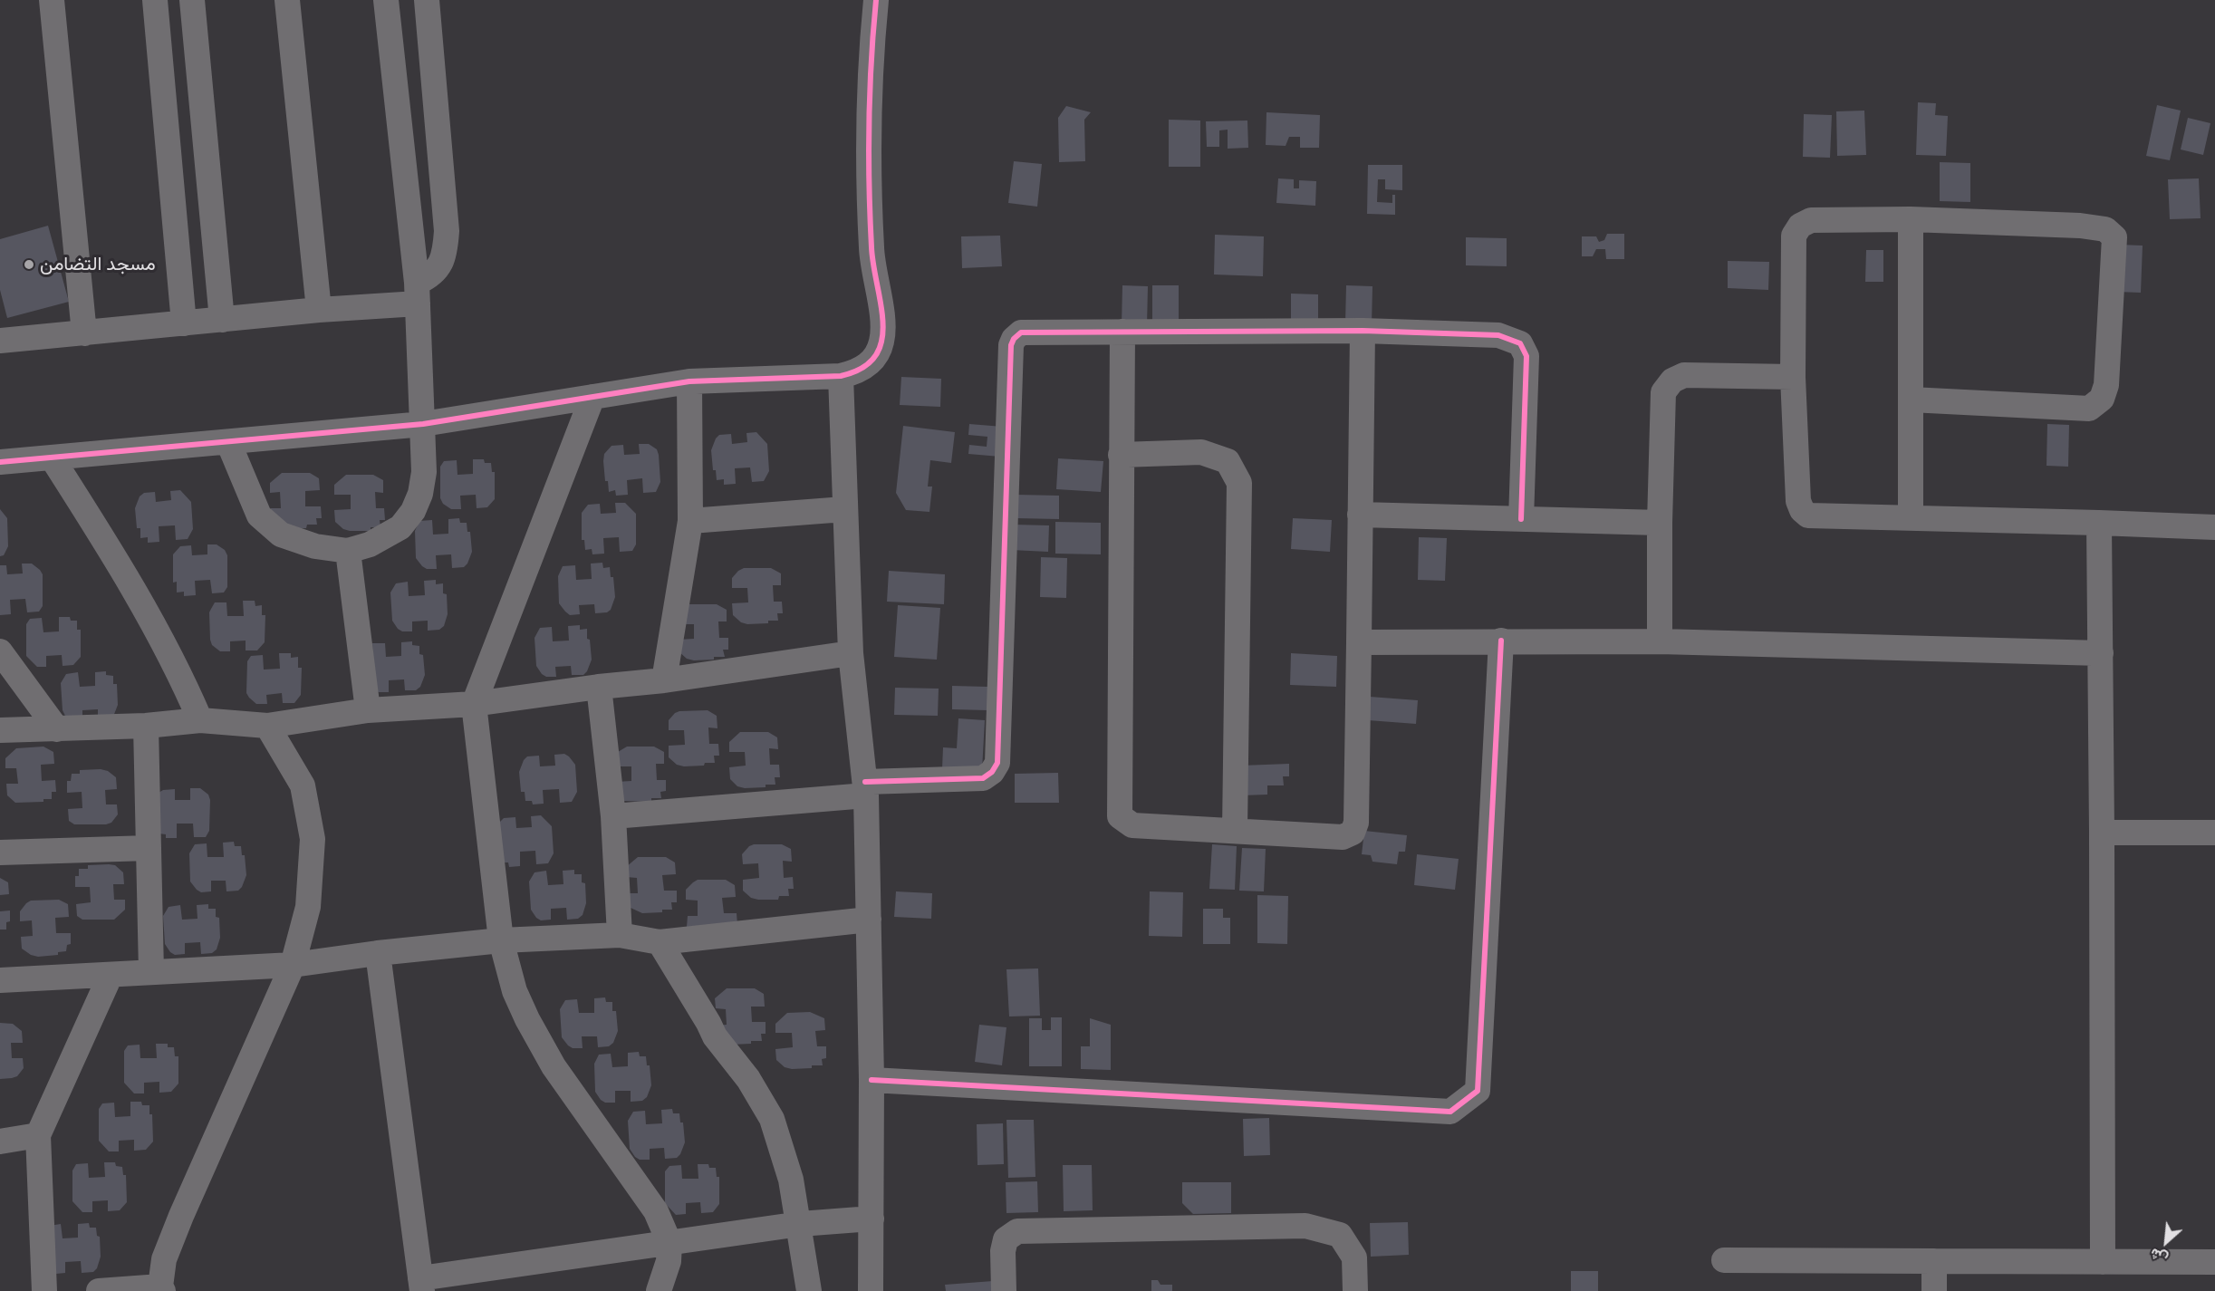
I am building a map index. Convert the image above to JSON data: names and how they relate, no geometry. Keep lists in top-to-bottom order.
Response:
{
  "places": ["مسجد التضامن"],
  "north": "bottom left"
}
